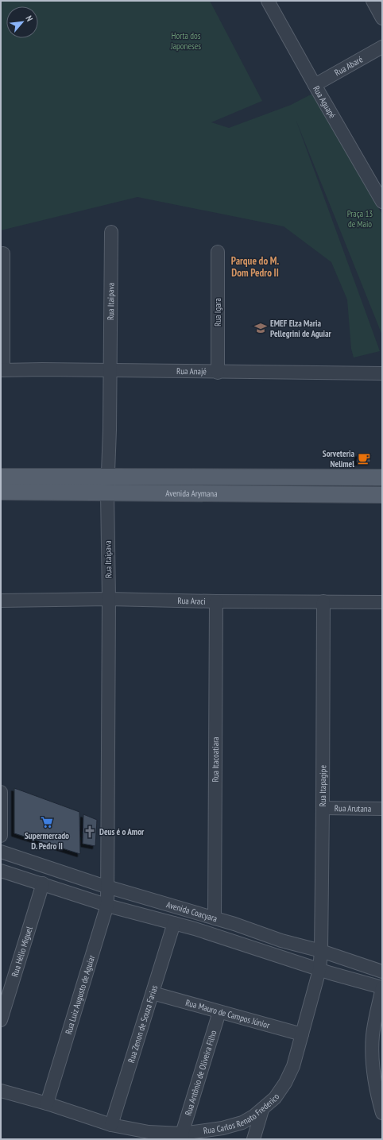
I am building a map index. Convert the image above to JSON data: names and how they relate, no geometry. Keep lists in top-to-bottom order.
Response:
{
  "streets": {
    "main road": ["Avenida Arymana"],
    "street": [
      "Rua Abaré",
      "Rua Aguapé",
      "Rua Itaipava",
      "Rua Igara",
      "Rua Anajé",
      "Rua Araci",
      "Rua Itacoatiara",
      "Rua Itapagipe",
      "Rua Arutana",
      "Avenida Coacyara",
      "Rua Hélio Miguel",
      "Rua Luiz Augusto de Aguiar",
      "Rua Mauro de Campos Júnior",
      "Rua Zenon de Souza Farias",
      "Rua Antônio de Oliveira Filho",
      "Rua Carlos Renato Frederico"
    ]
  },
  "crossings": [
    ["Rua Abaré", "Rua Aguapé"],
    ["Rua Itaipava", "Rua Anajé"],
    ["Rua Itaipava", "Avenida Arymana"],
    ["Rua Itaipava", "Rua Araci"],
    ["Rua Itaipava", "Avenida Coacyara"],
    ["Rua Itaipava", "Rua Luiz Augusto de Aguiar"],
    ["Rua Igara", "Rua Anajé"],
    ["Rua Araci", "Rua Itacoatiara"],
    ["Rua Araci", "Rua Itapagipe"],
    ["Rua Itacoatiara", "Avenida Coacyara"],
    ["Rua Itapagipe", "Rua Arutana"],
    ["Rua Itapagipe", "Avenida Coacyara"],
    ["Rua Itapagipe", "Rua Carlos Renato Frederico"],
    ["Avenida Coacyara", "Rua Hélio Miguel"],
    ["Avenida Coacyara", "Rua Luiz Augusto de Aguiar"],
    ["Avenida Coacyara", "Rua Zenon de Souza Farias"],
    ["Avenida Coacyara", "Rua Carlos Renato Frederico"],
    ["Rua Luiz Augusto de Aguiar", "Rua Carlos Renato Frederico"],
    ["Rua Mauro de Campos Júnior", "Rua Zenon de Souza Farias"],
    ["Rua Mauro de Campos Júnior", "Rua Antônio de Oliveira Filho"],
    ["Rua Mauro de Campos Júnior", "Rua Carlos Renato Frederico"],
    ["Rua Zenon de Souza Farias", "Rua Carlos Renato Frederico"],
    ["Rua Antônio de Oliveira Filho", "Rua Carlos Renato Frederico"]
  ],
  "districts": ["Parque do M. Dom Pedro II"],
  "parks": ["Horta dos Japoneses", "Praça 13 de Maio"],
  "places": {
    "school or university": ["EMEF Elza Maria Pellegrini de Aguiar"],
    "cafe": ["Sorveteria Nelimel"],
    "supermarket": ["Supermercado D. Pedro II"],
    "church": ["Deus é o Amor"]
  },
  "north": "top right"
}
